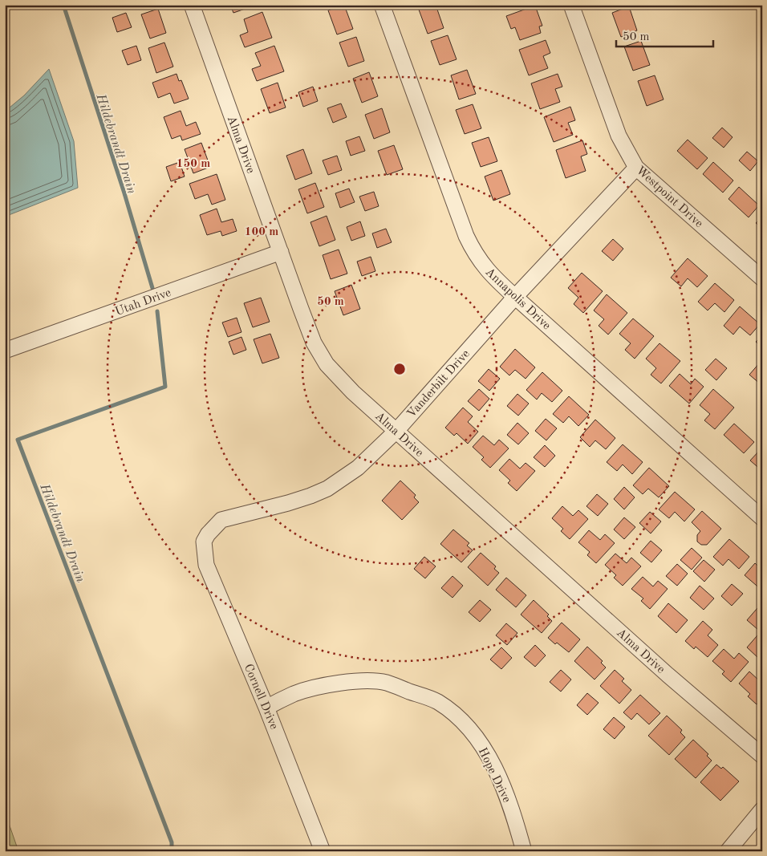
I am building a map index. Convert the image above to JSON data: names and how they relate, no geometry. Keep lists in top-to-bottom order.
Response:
{
  "streets": {
    "street": [
      "Alma Drive",
      "Westpoint Drive",
      "Annapolis Drive",
      "Utah Drive",
      "Vanderbilt Drive",
      "Cornell Drive",
      "Hope Drive"
    ]
  },
  "crossings": [
    ["Alma Drive", "Utah Drive"],
    ["Alma Drive", "Vanderbilt Drive"],
    ["Westpoint Drive", "Vanderbilt Drive"],
    ["Annapolis Drive", "Vanderbilt Drive"],
    ["Vanderbilt Drive", "Cornell Drive"],
    ["Cornell Drive", "Hope Drive"]
  ],
  "water": ["Hildebrandt Drain"],
  "scale_bar": "50 m",
  "rings": ["150 m", "100 m", "50 m"]
}
